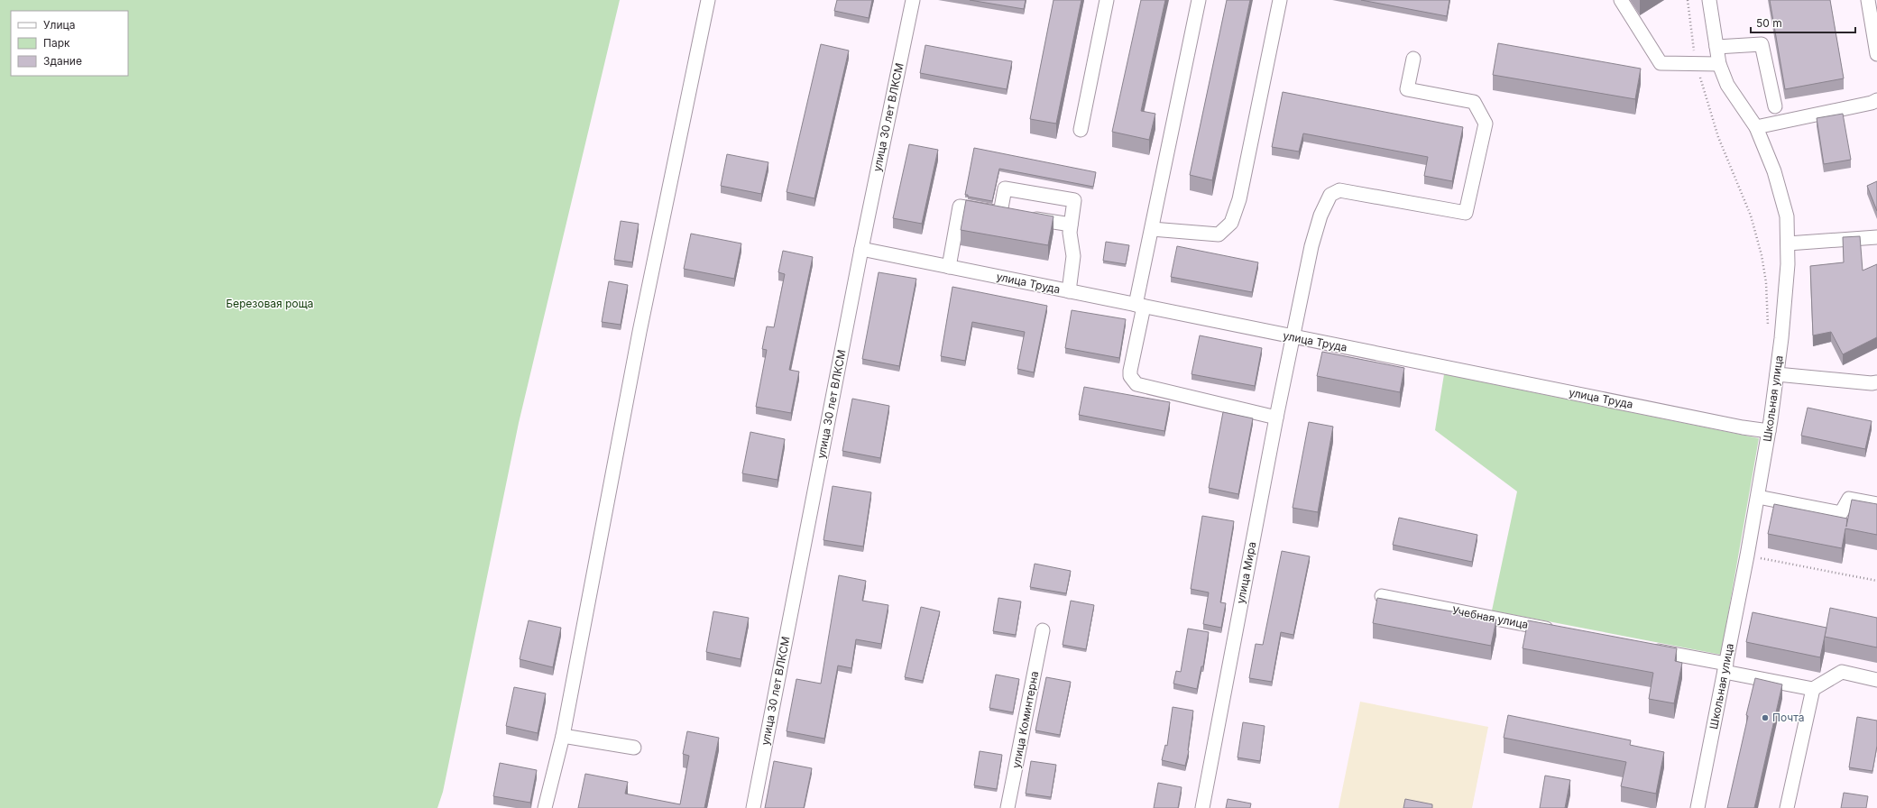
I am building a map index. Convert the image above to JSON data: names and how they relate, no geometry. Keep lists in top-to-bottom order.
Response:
{
  "streets": {
    "street": [
      "улица 30 лет ВЛКСМ",
      "улица Труда",
      "Школьная улица",
      "улица Мира",
      "Учебная улица",
      "улица Коминтерна"
    ]
  },
  "crossings": [
    ["улица 30 лет ВЛКСМ", "улица Труда"],
    ["улица Труда", "Школьная улица"],
    ["улица Труда", "улица Мира"]
  ],
  "parks": ["Березовая роща"],
  "places": ["Почта"],
  "legend": ["Улица", "Парк", "Здание"],
  "scale_bar": "50 m"
}
